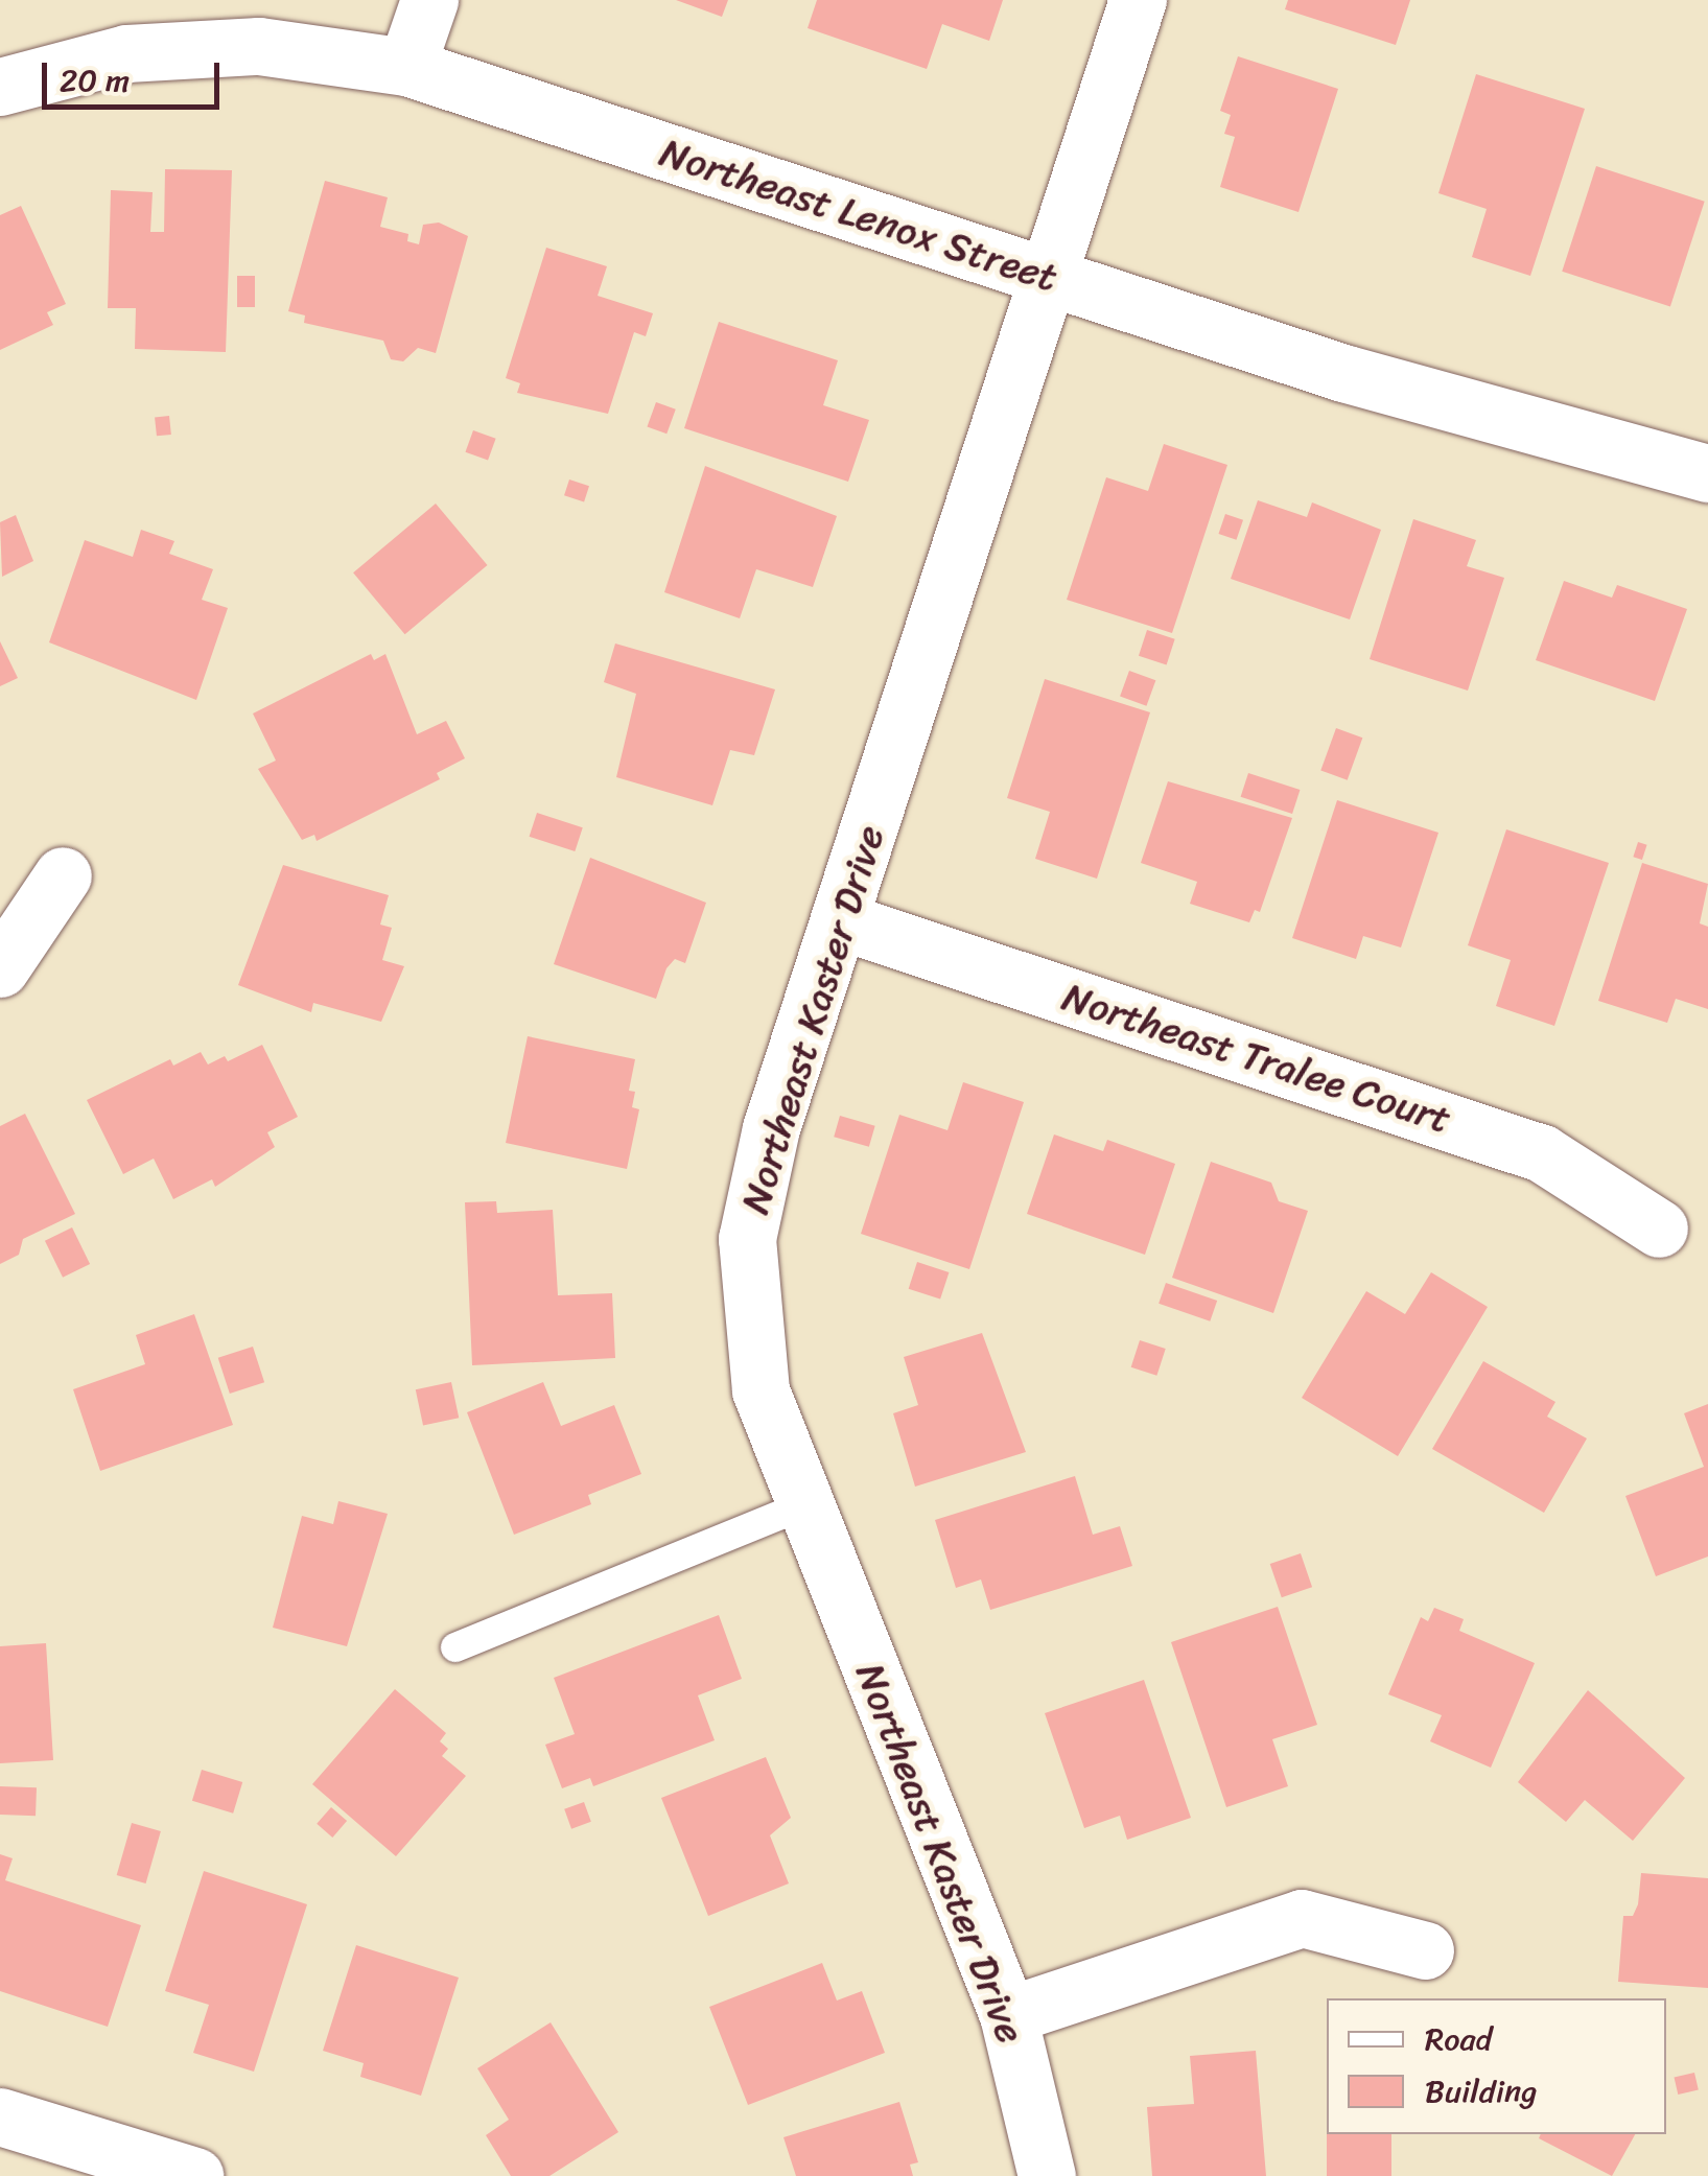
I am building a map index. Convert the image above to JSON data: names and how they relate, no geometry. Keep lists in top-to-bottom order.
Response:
{
  "streets": {
    "street": ["Northeast Lenox Street", "Northeast Kaster Drive", "Northeast Tralee Court"]
  },
  "crossings": [
    ["Northeast Lenox Street", "Northeast Kaster Drive"],
    ["Northeast Kaster Drive", "Northeast Tralee Court"]
  ],
  "legend": ["Road", "Building"],
  "scale_bar": "20 m"
}
